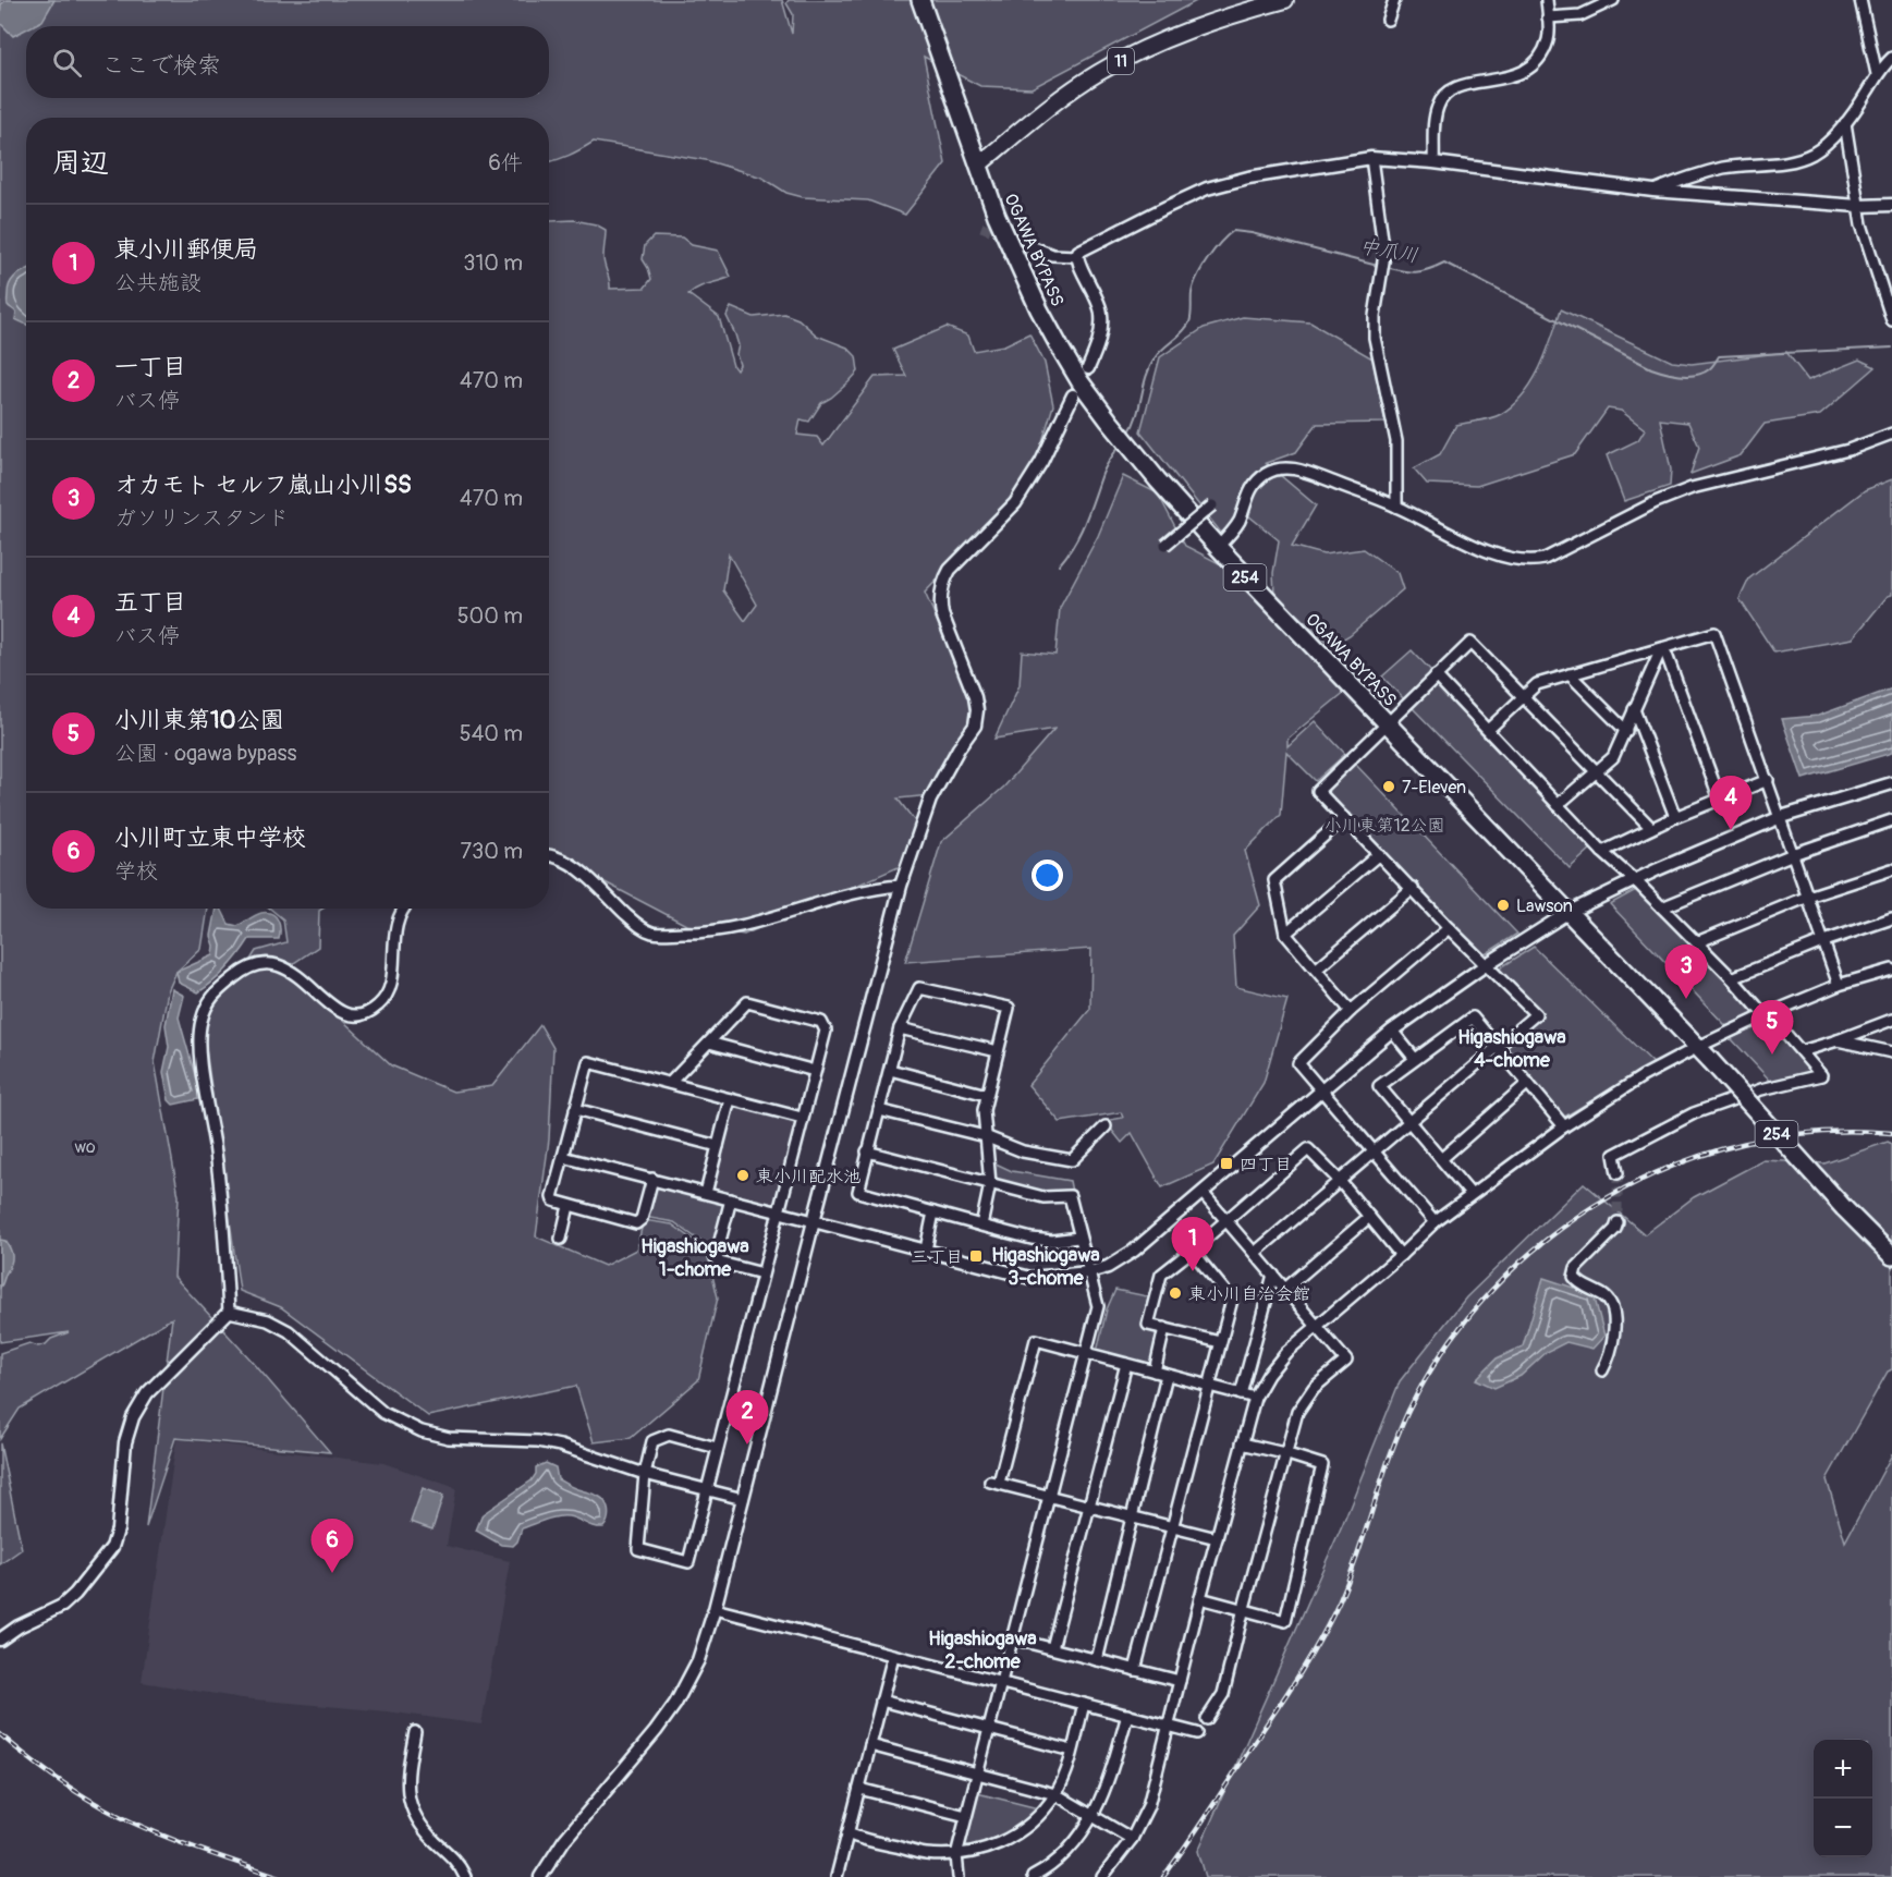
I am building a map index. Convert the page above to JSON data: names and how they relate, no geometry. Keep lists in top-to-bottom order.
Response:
{
  "streets": {
    "highway": ["OGAWA BYPASS", "254"],
    "main road": ["11"]
  },
  "crossings": [
    ["11", "OGAWA BYPASS"]
  ],
  "districts": [
    "Higashiogawa 4-chome",
    "Higashiogawa 1-chome",
    "Higashiogawa 3-chome",
    "Higashiogawa 2-chome"
  ],
  "water": ["中爪川"],
  "parks": ["小川東第12公園", "wo"],
  "places": {
    "other": [
      "7-Eleven",
      "Lawson",
      "東小川配水池",
      "東小川自治会館"
    ],
    "transit": ["四丁目", "三丁目"]
  },
  "page": {
    "search": "ここで検索",
    "heading": ["周辺", "6件"],
    "list": [
      {
        "mark": "1",
        "name": "東小川郵便局",
        "note": "公共施設",
        "value": "310 m"
      },
      {
        "mark": "2",
        "name": "一丁目",
        "note": "バス停",
        "value": "470 m"
      },
      {
        "mark": "3",
        "name": "オカモト セルフ嵐山小川SS",
        "note": "ガソリンスタンド",
        "value": "470 m"
      },
      {
        "mark": "4",
        "name": "五丁目",
        "note": "バス停",
        "value": "500 m"
      },
      {
        "mark": "5",
        "name": "小川東第10公園",
        "note": "公園 · ogawa bypass",
        "value": "540 m"
      },
      {
        "mark": "6",
        "name": "小川町立東中学校",
        "note": "学校",
        "value": "730 m"
      }
    ],
    "pins": [
      "4",
      "3",
      "5",
      "1",
      "2",
      "6"
    ],
    "map_buttons": ["+", "−"]
  }
}
